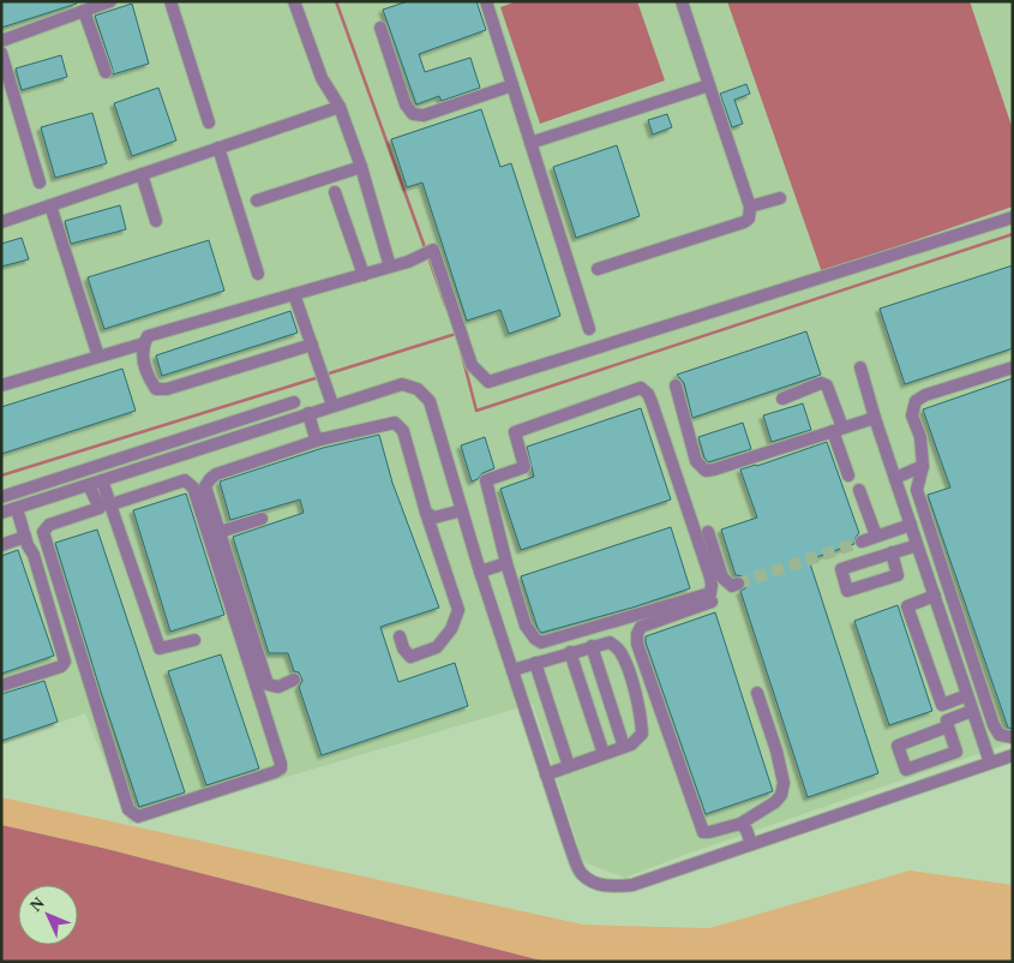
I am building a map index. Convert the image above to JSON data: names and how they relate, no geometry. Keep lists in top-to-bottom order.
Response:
{
  "north": "top left"
}
